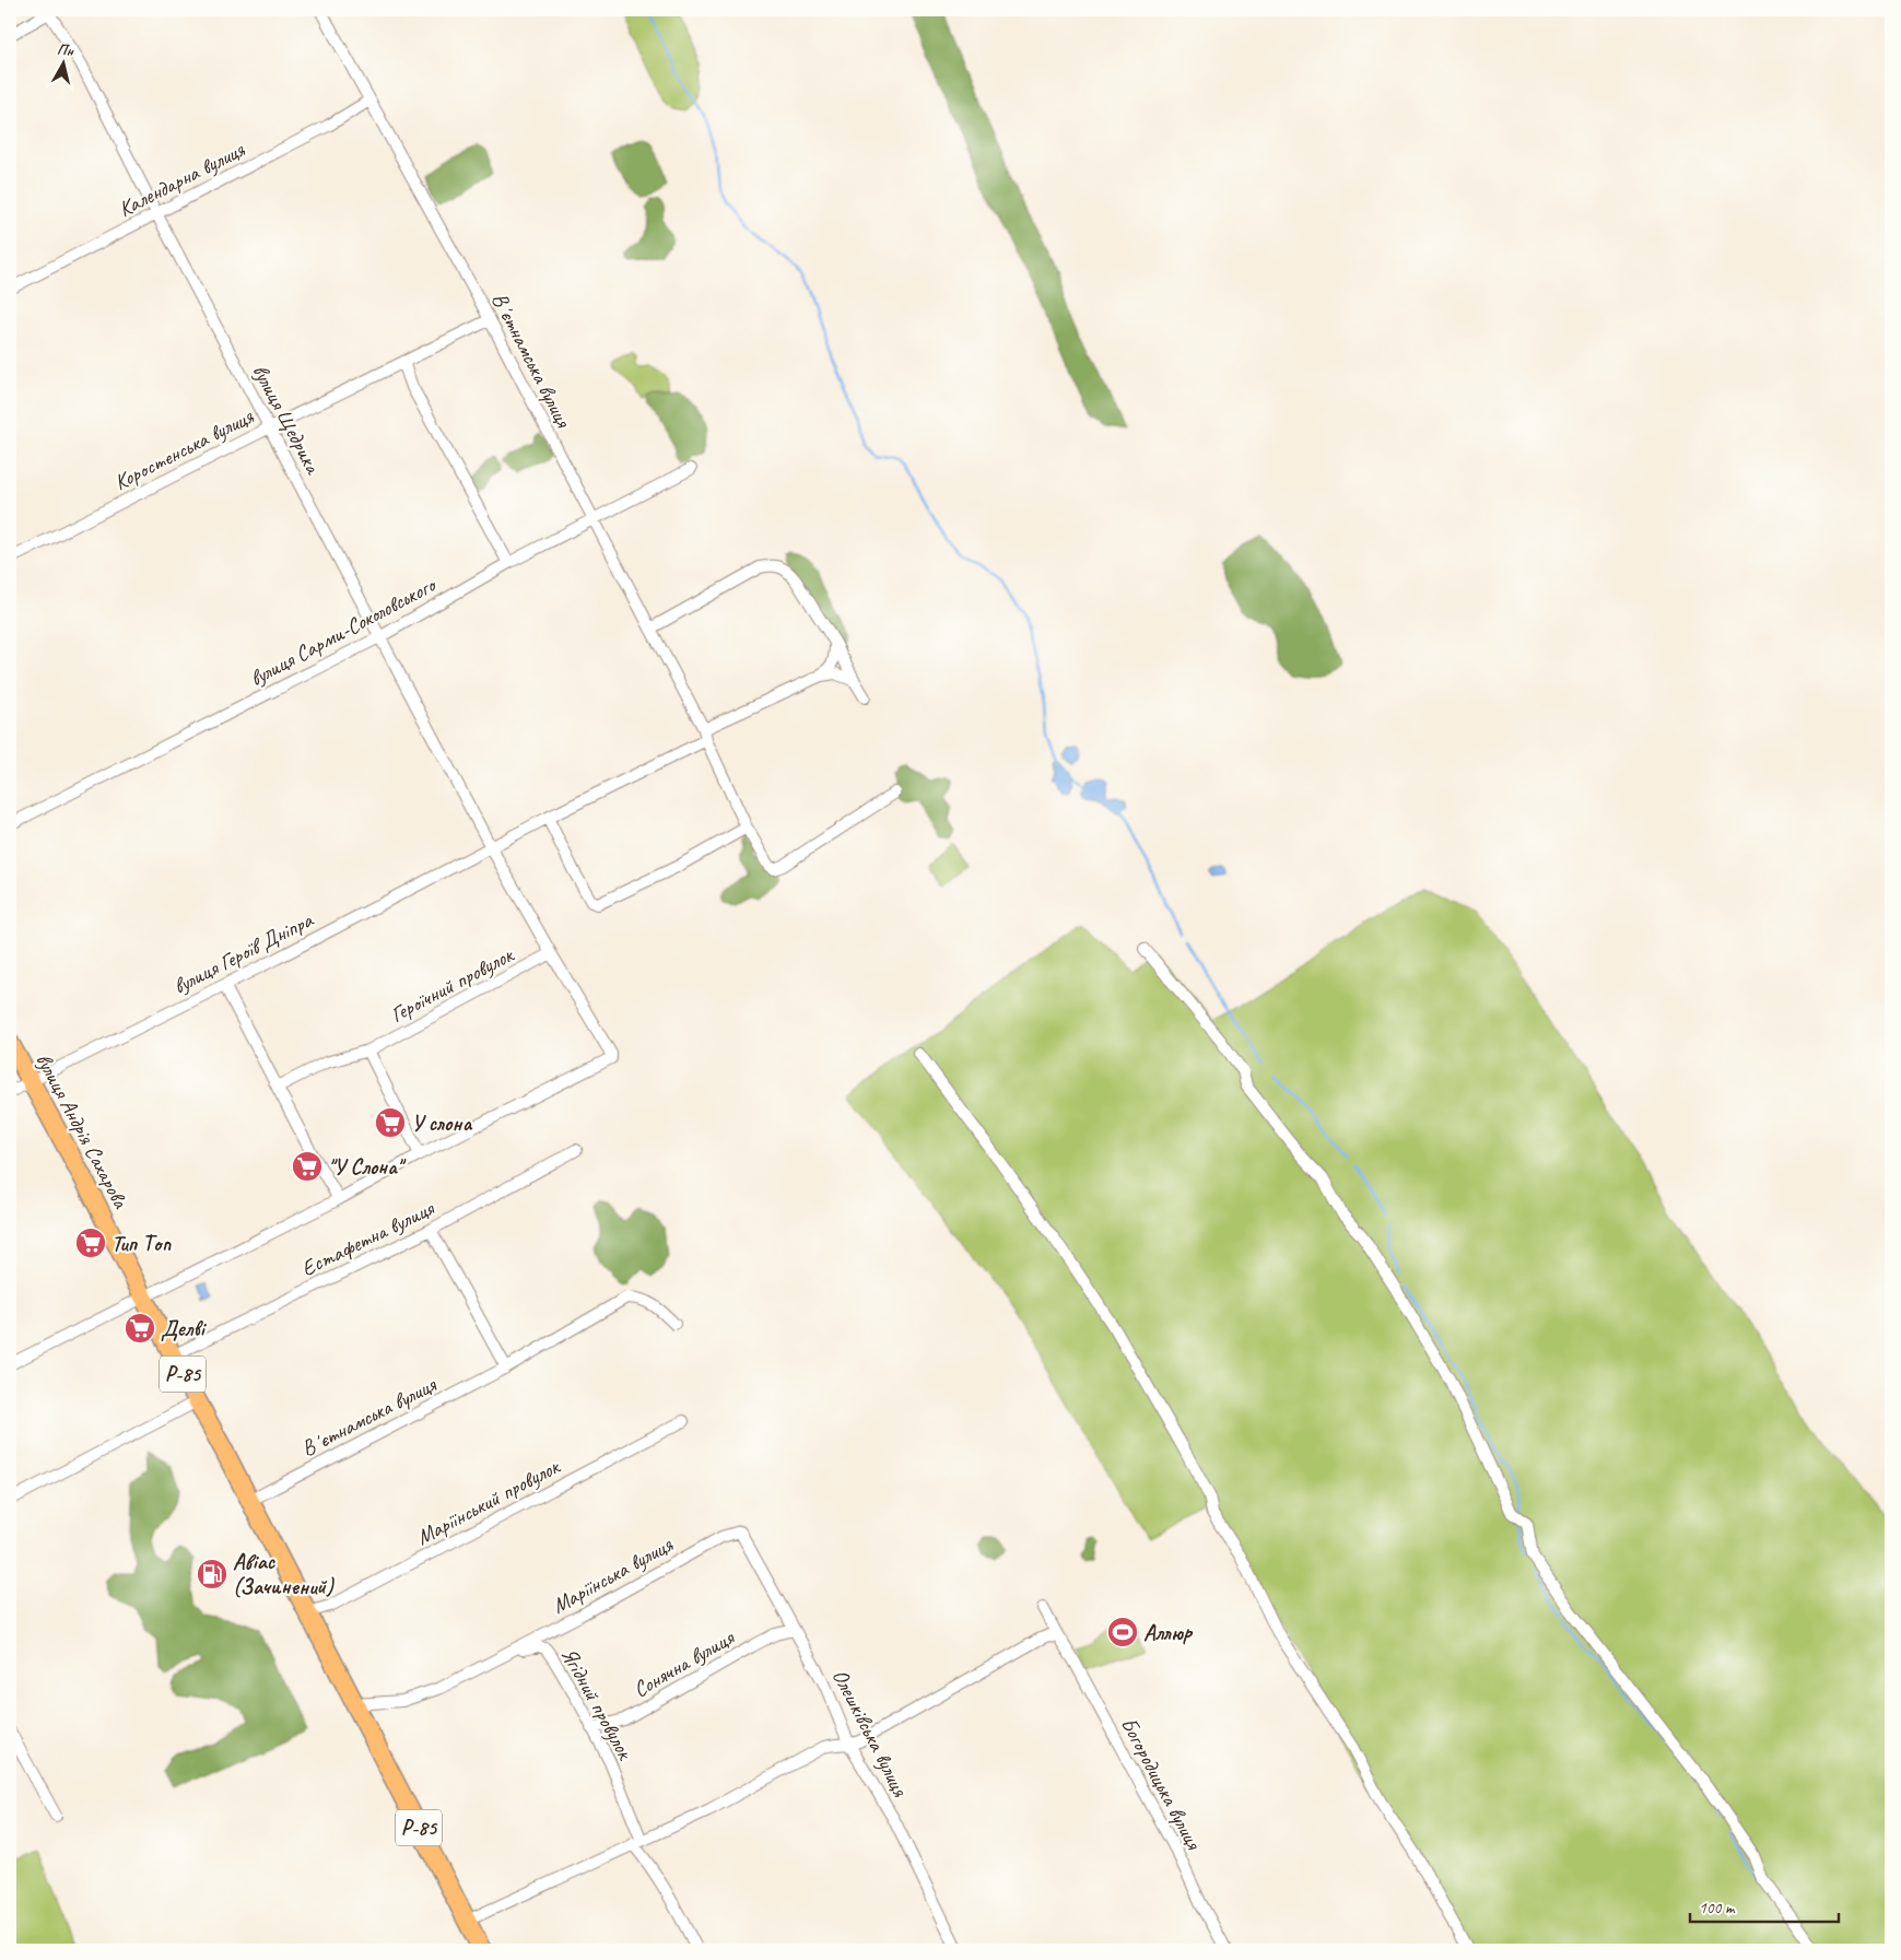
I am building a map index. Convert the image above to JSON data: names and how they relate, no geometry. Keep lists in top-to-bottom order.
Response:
{
  "streets": {
    "main road": ["вулиця Андрія Сахарова", "Р-85"],
    "street": [
      "Календарна вулиця",
      "Вʼєтнамська вулиця",
      "вулиця Щедрика",
      "Коростенська вулиця",
      "вулиця Сарми-Соколовського",
      "вулиця Героїв Дніпра",
      "Героїчний провулок",
      "Естафетна вулиця",
      "Маріїнський провулок",
      "Маріїнська вулиця",
      "Сонячна вулиця",
      "Ягідний провулок",
      "Олешківська вулиця",
      "Богородицька вулиця"
    ]
  },
  "crossings": [
    ["Календарна вулиця", "Вʼєтнамська вулиця"],
    ["Календарна вулиця", "вулиця Щедрика"],
    ["Вʼєтнамська вулиця", "Коростенська вулиця"],
    ["Вʼєтнамська вулиця", "вулиця Сарми-Соколовського"],
    ["Вʼєтнамська вулиця", "вулиця Героїв Дніпра"],
    ["Вʼєтнамська вулиця", "вулиця Андрія Сахарова"],
    ["вулиця Щедрика", "Коростенська вулиця"],
    ["вулиця Щедрика", "вулиця Сарми-Соколовського"],
    ["вулиця Щедрика", "вулиця Героїв Дніпра"],
    ["вулиця Героїв Дніпра", "вулиця Андрія Сахарова"],
    ["вулиця Андрія Сахарова", "Естафетна вулиця"],
    ["вулиця Андрія Сахарова", "Р-85"],
    ["вулиця Андрія Сахарова", "Маріїнський провулок"],
    ["вулиця Андрія Сахарова", "Ягідний провулок"],
    ["Р-85", "Ягідний провулок"],
    ["Маріїнська вулиця", "Ягідний провулок"],
    ["Маріїнська вулиця", "Олешківська вулиця"],
    ["Сонячна вулиця", "Ягідний провулок"],
    ["Сонячна вулиця", "Олешківська вулиця"]
  ],
  "places": {
    "supermarket": [
      "У слона",
      "\"У Слона\"",
      "Тип Топ",
      "Делві"
    ],
    "fuel station": ["Авіас (Зачинений)"],
    "sports": ["Аллюр"]
  },
  "scale_bar": "100 m",
  "north": "top"
}
